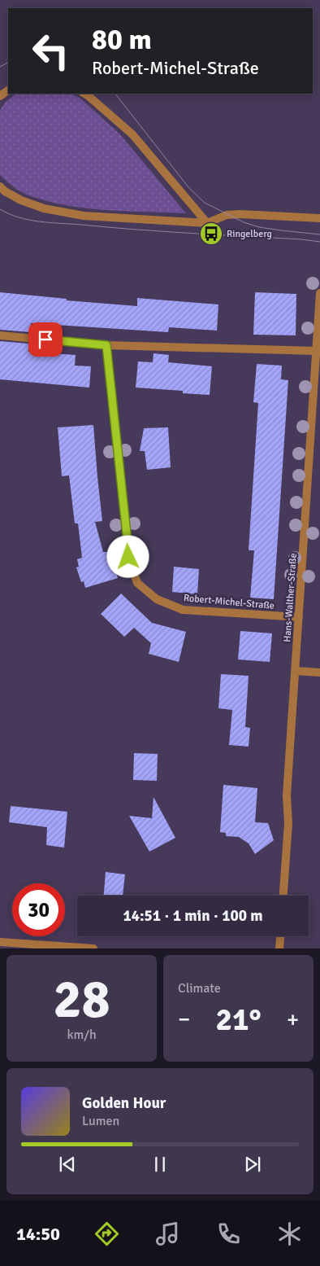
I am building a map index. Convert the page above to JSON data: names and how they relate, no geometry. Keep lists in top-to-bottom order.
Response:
{
  "streets": {
    "street": ["Hans-Walther-Straße", "Robert-Michel-Straße"]
  },
  "crossings": [
    ["Hans-Walther-Straße", "Robert-Michel-Straße"]
  ],
  "places": {
    "bus stop": ["Ringelberg"]
  },
  "page": {
    "turn": ["80 m", "Robert-Michel-Straße"],
    "limit": "30",
    "trip": "14:51 · 1 min · 100 m",
    "tile": [
      ["28", "km/h"],
      "Climate"
    ],
    "heat": ["−", "21°", "+"],
    "song": ["Golden Hour", "Lumen"],
    "tabs": "14:50"
  }
}
